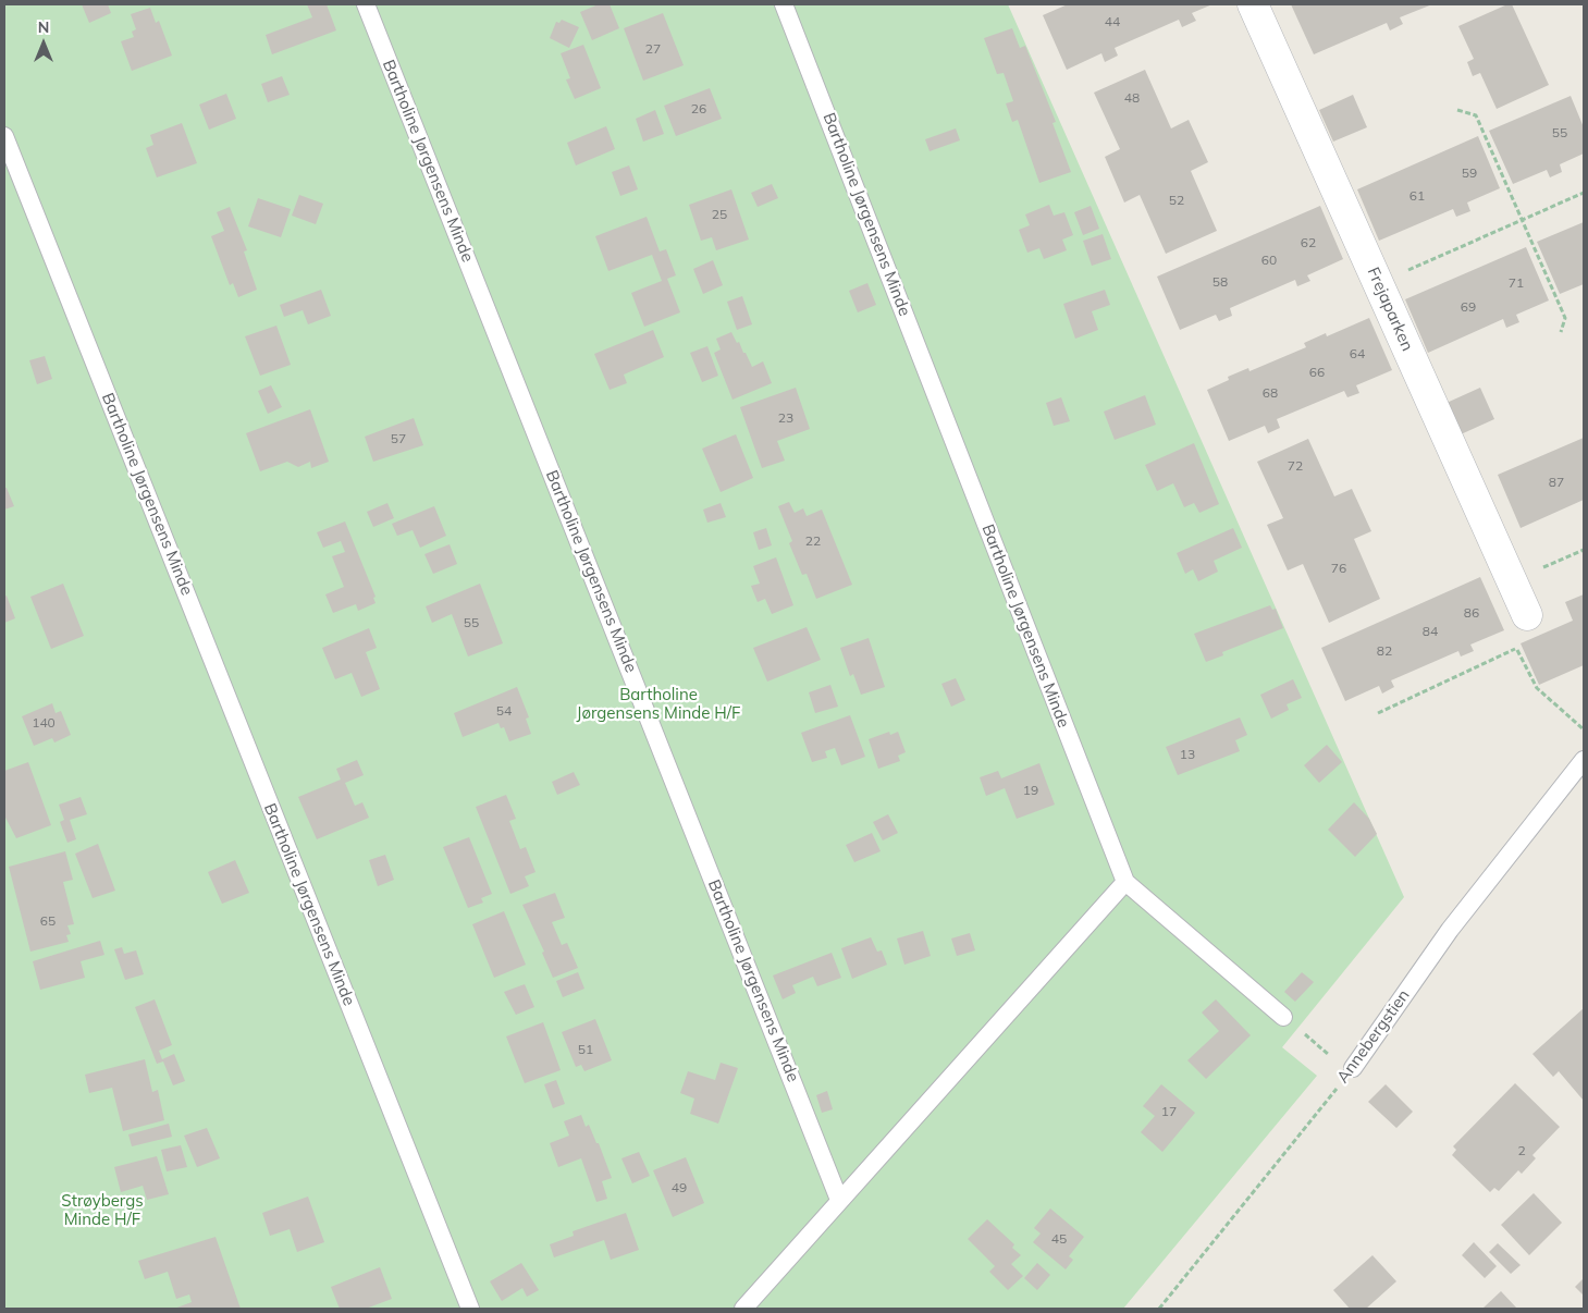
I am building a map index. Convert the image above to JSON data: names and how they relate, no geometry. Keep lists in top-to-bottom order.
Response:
{
  "streets": {
    "street": ["Frejaparken"],
    "lane": ["Bartholine Jørgensens Minde", "Annebergstien"]
  },
  "parks": ["Bartholine Jørgensens Minde H/F", "Strøybergs Minde H/F"],
  "house_numbers": [
    "44",
    "27",
    "48",
    "26",
    "55",
    "59",
    "61",
    "52",
    "25",
    "62",
    "60",
    "58",
    "71",
    "69",
    "64",
    "66",
    "68",
    "23",
    "57",
    "72",
    "87",
    "22",
    "76",
    "86",
    "55",
    "84",
    "82",
    "54",
    "140",
    "13",
    "19",
    "65",
    "51",
    "17",
    "2",
    "49",
    "45"
  ],
  "north": "top"
}
